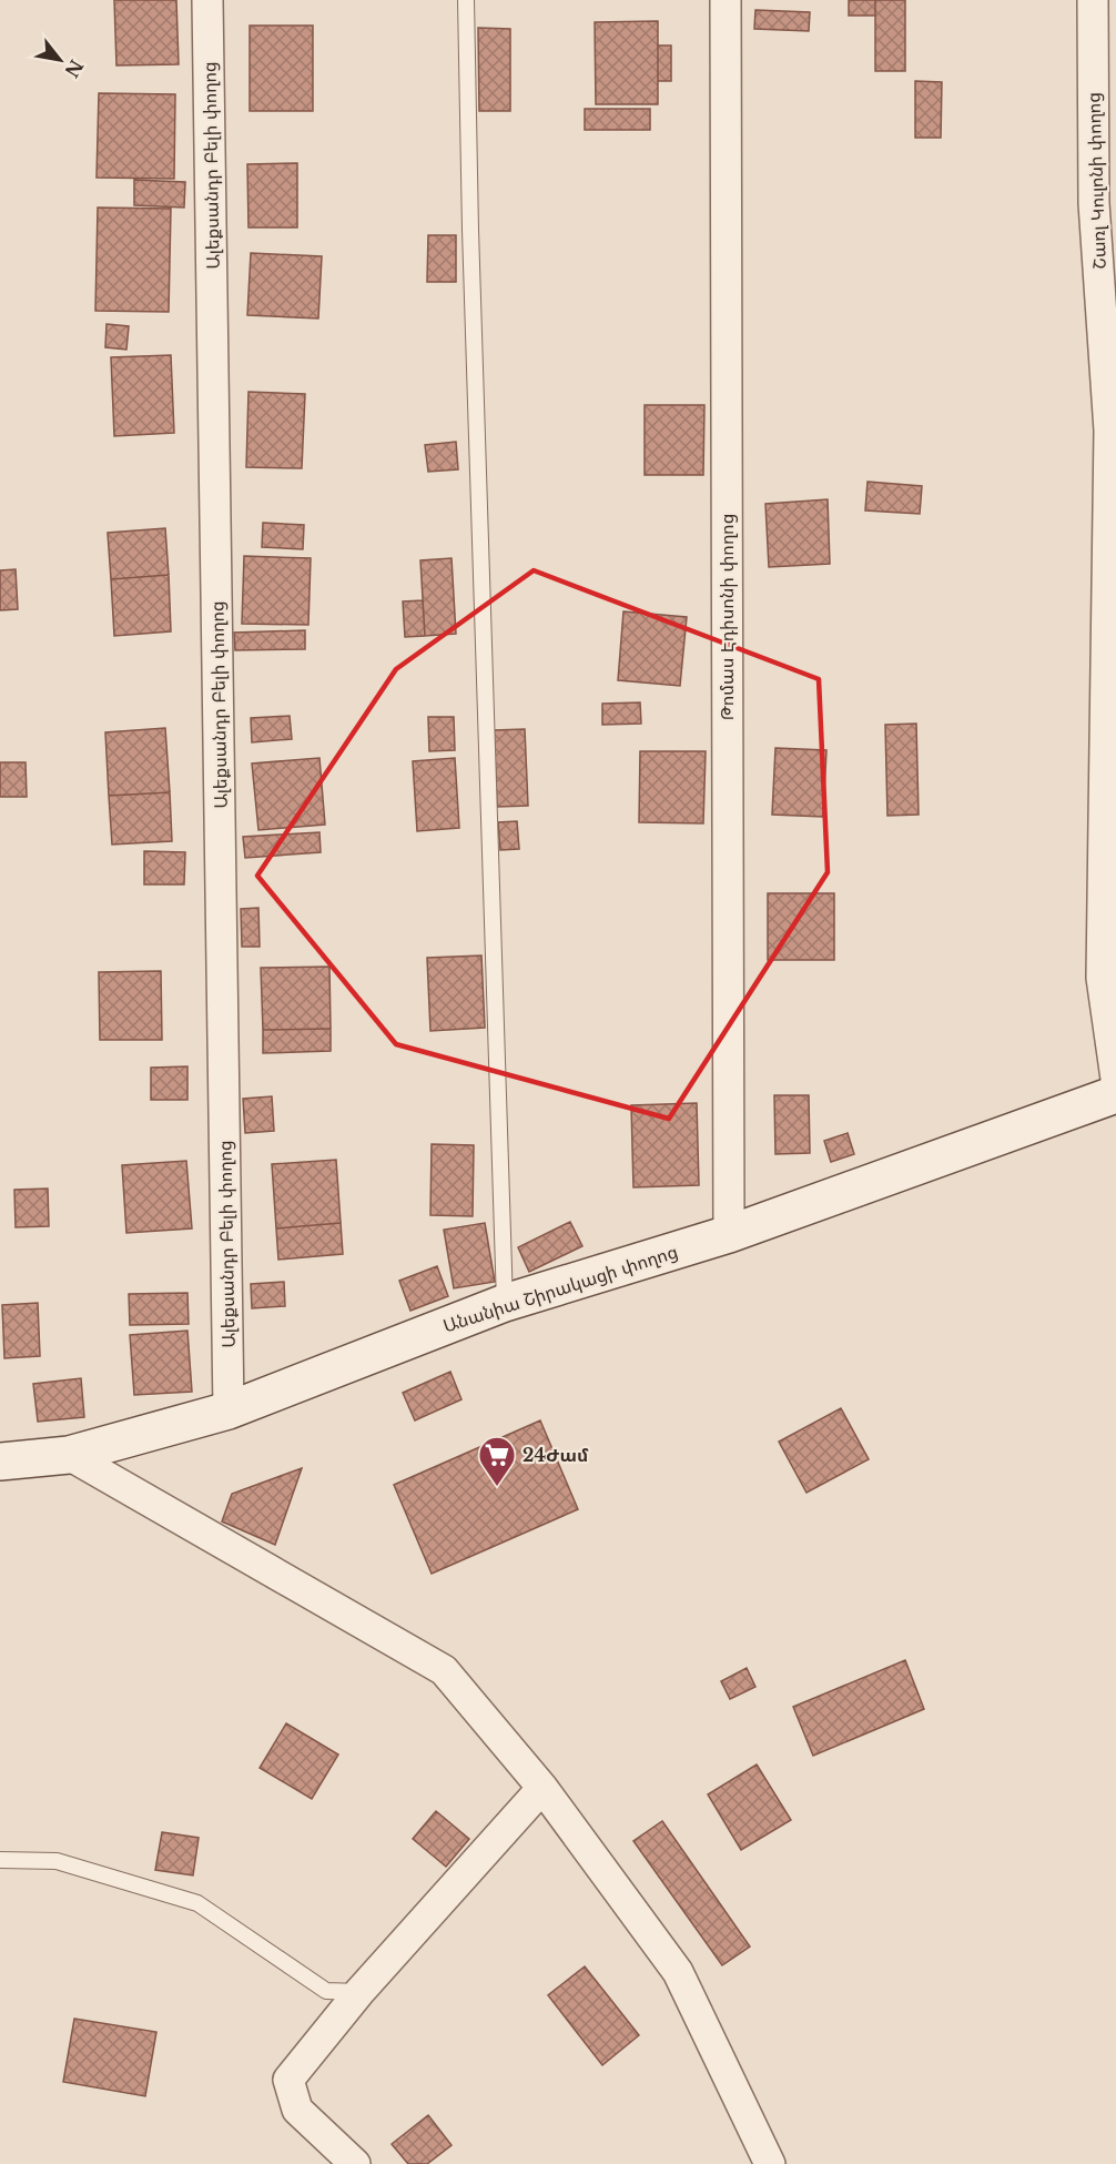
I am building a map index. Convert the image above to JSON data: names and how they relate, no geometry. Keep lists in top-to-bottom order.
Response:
{
  "streets": {
    "main road": ["Անանիա Շիրակացի փողոց"],
    "street": ["Ալեքսանդր Բելի փողոց", "Շառլ Կուլոնի փողոց", "Թոմաս Էդիսոնի փողոց"]
  },
  "crossings": [
    ["Ալեքսանդր Բելի փողոց", "Անանիա Շիրակացի փողոց"],
    ["Թոմաս Էդիսոնի փողոց", "Անանիա Շիրակացի փողոց"]
  ],
  "places": {
    "supermarket": ["24Ժամ"]
  },
  "north": "bottom right"
}
